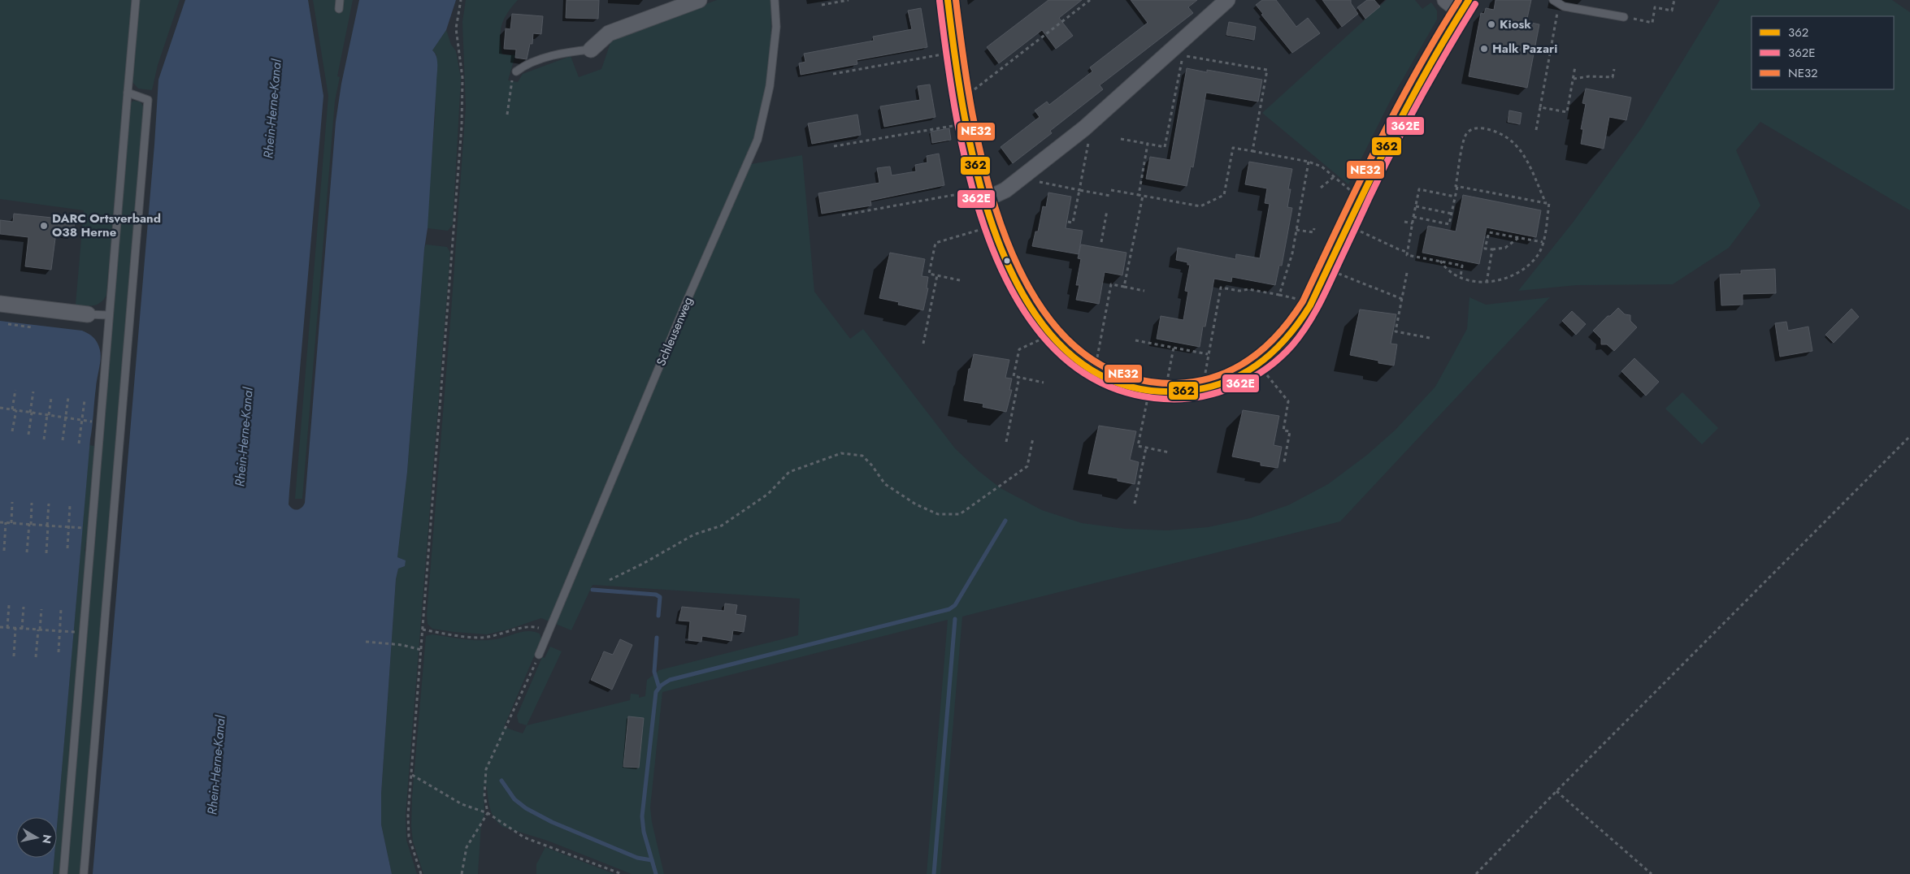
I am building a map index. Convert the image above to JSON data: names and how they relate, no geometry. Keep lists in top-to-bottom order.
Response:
{
  "streets": {
    "lane": ["Schleusenweg"]
  },
  "water": ["Rhein-Herne-Kanal"],
  "places": ["Kiosk", "Halk Pazari", "DARC Ortsverband O38 Herne"],
  "lines": ["transit line 362", "transit line NE32", "transit line 362E"],
  "legend": ["362", "362E", "NE32"],
  "north": "right"
}
